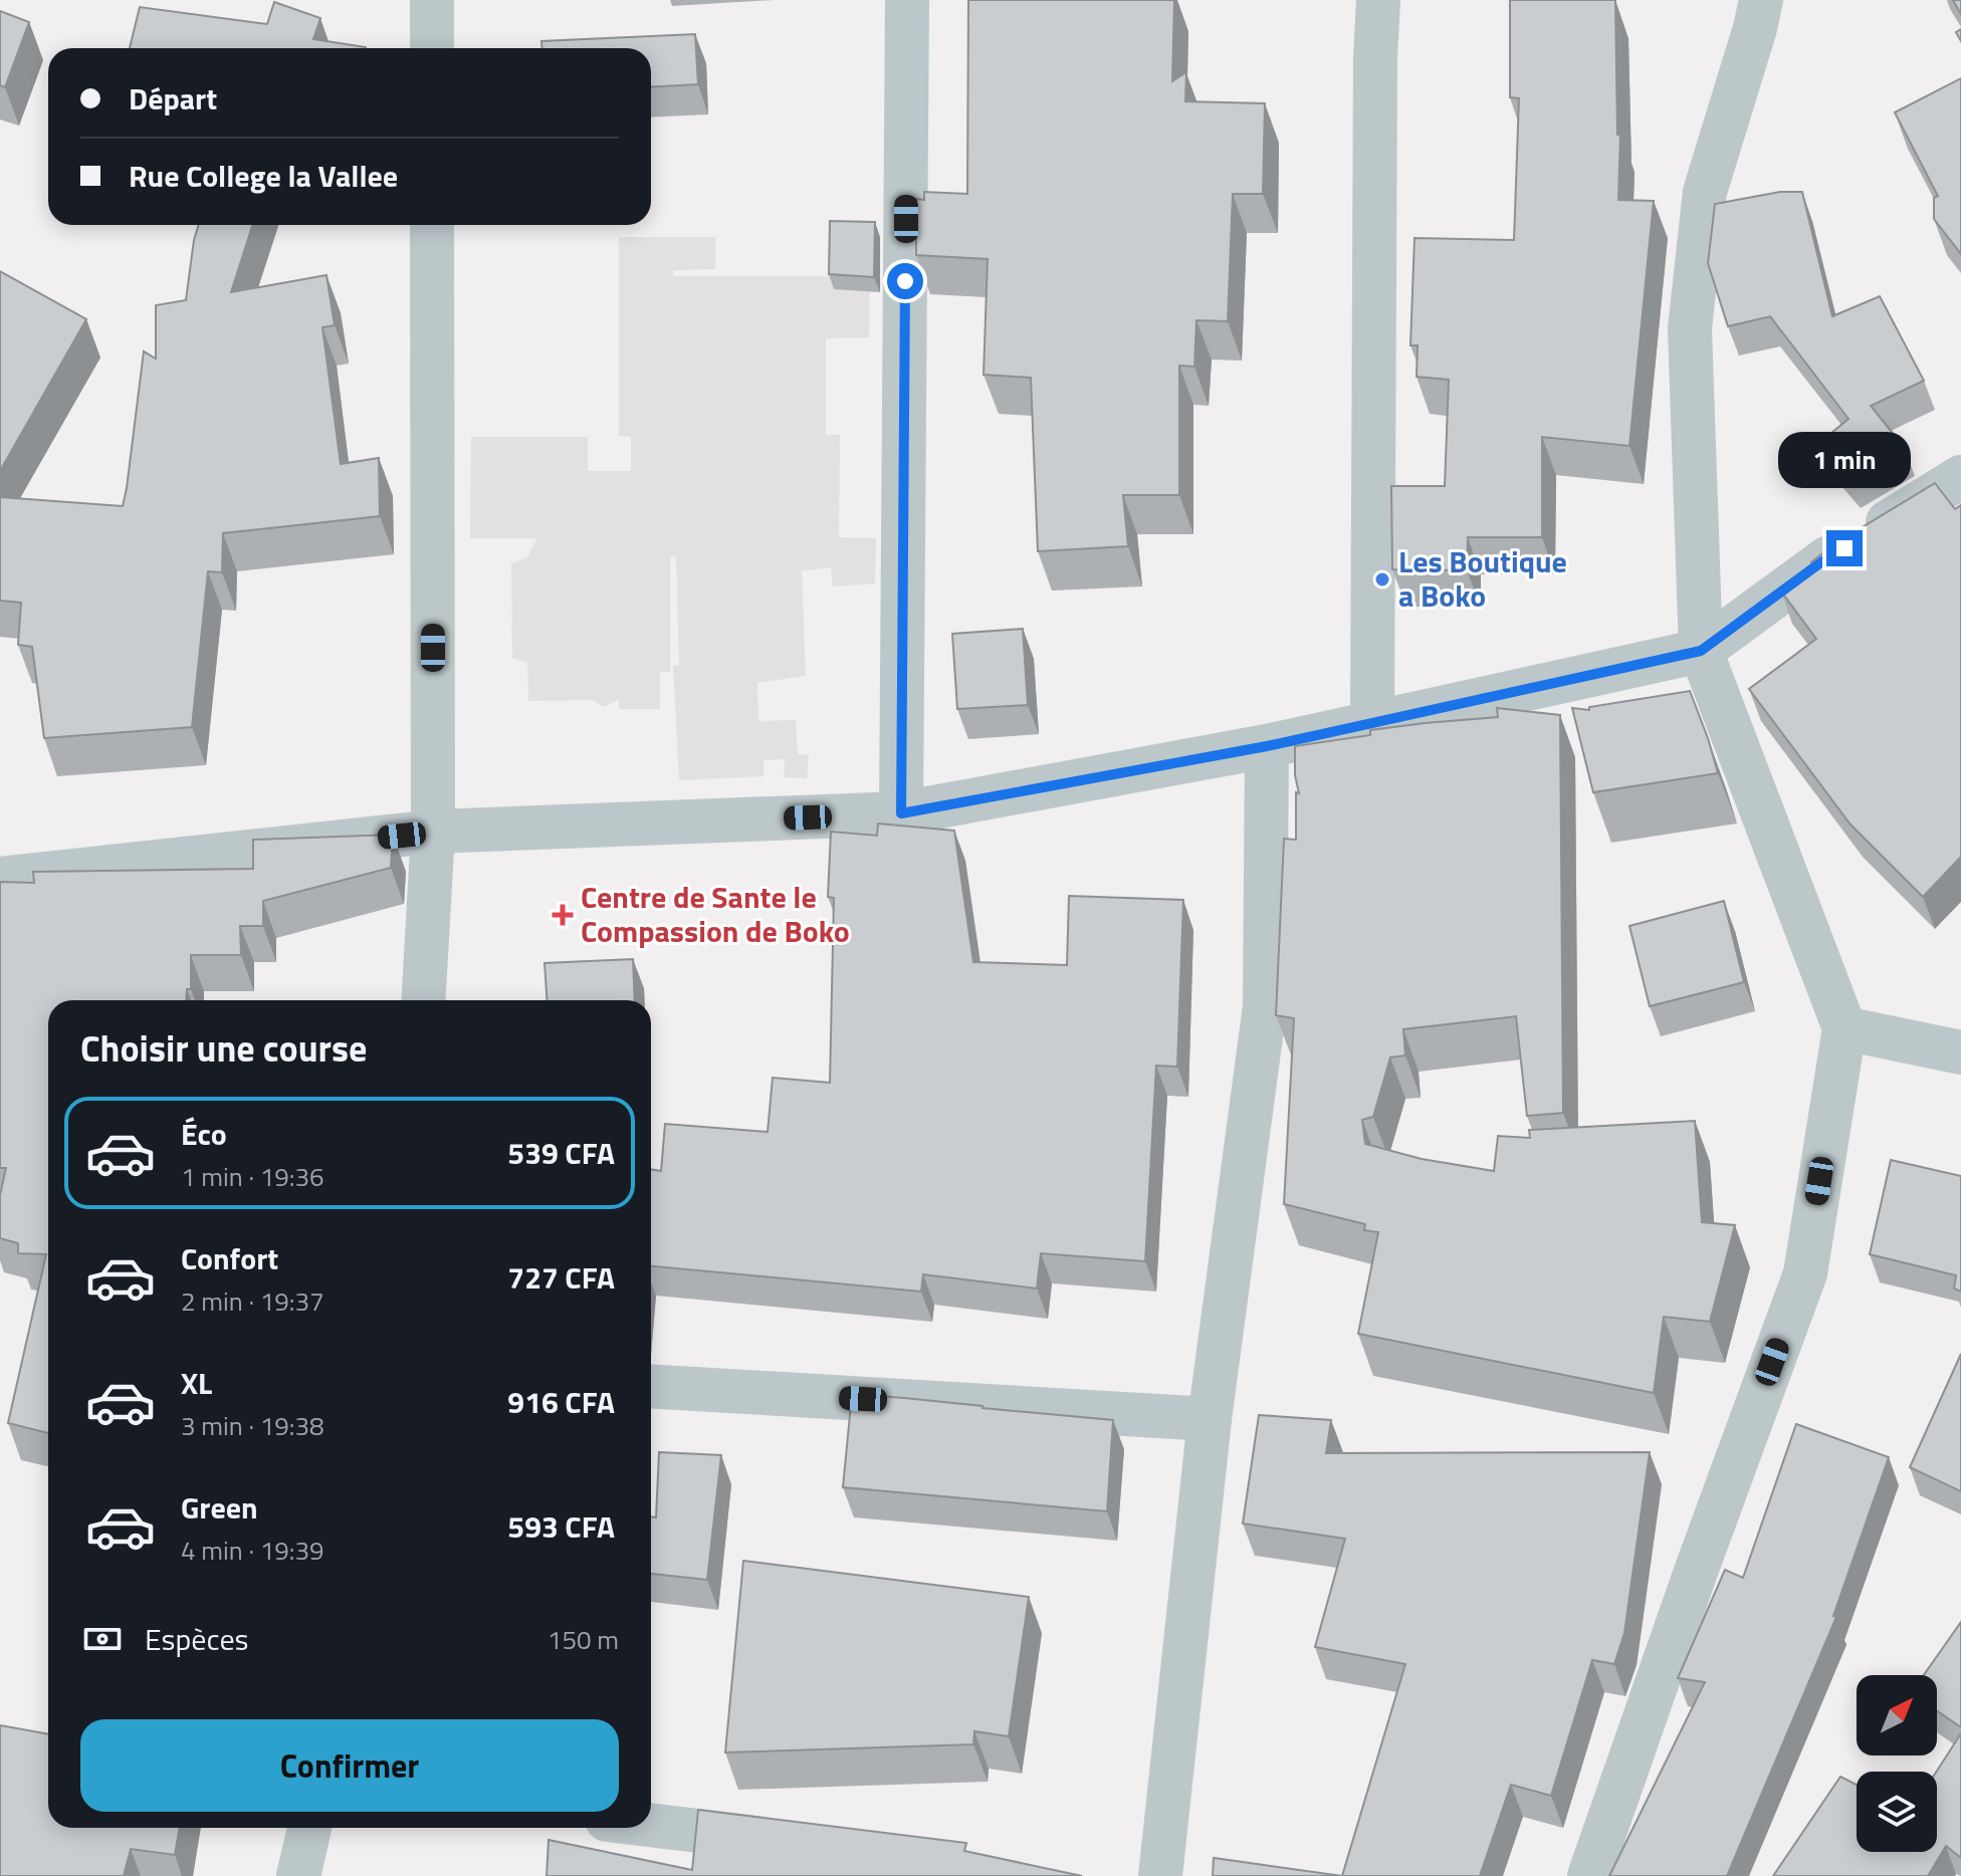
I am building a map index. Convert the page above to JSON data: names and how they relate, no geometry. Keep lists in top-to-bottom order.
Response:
{
  "places": {
    "other": ["Les Boutique a Boko"],
    "health": ["Centre de Sante le Compassion de Boko"]
  },
  "north": "top right",
  "page": {
    "banner": ["Départ", "Rue College la Vallee"],
    "bubble": "1 min",
    "heading": "Choisir une course",
    "list": [
      {
        "name": "Éco",
        "note": "1 min · 19:36",
        "value": "539 CFA"
      },
      {
        "name": "Confort",
        "note": "2 min · 19:37",
        "value": "727 CFA"
      },
      {
        "name": "XL",
        "note": "3 min · 19:38",
        "value": "916 CFA"
      },
      {
        "name": "Green",
        "note": "4 min · 19:39",
        "value": "593 CFA"
      }
    ],
    "pay": ["Espèces", "150 m"],
    "buttons": "Confirmer"
  }
}
